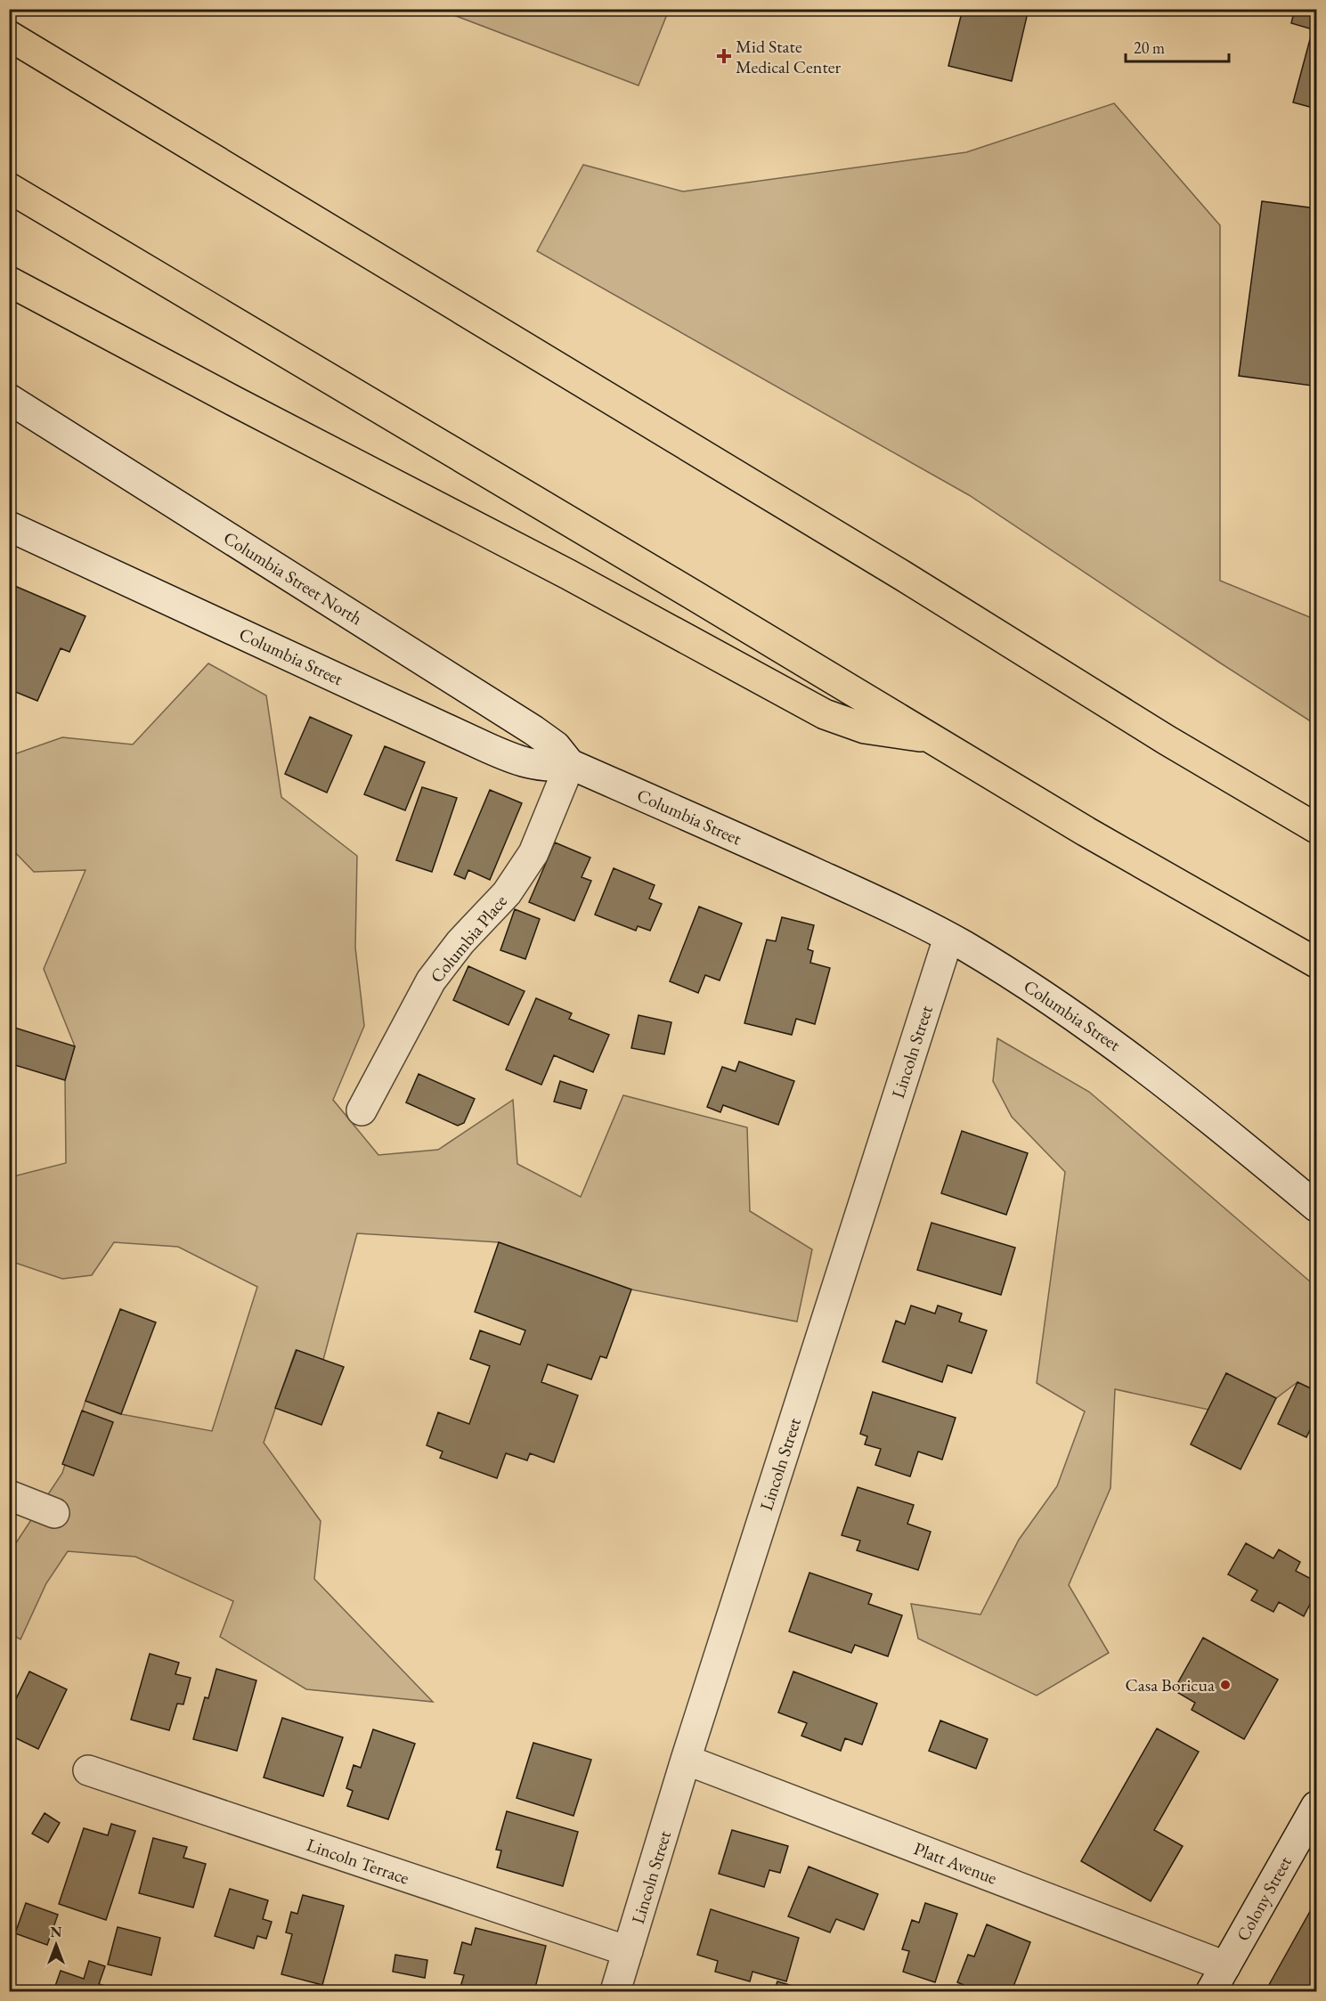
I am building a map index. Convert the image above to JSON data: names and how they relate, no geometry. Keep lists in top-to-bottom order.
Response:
{
  "streets": {
    "street": [
      "Columbia Street North",
      "Columbia Street",
      "Columbia Place",
      "Lincoln Street",
      "Lincoln Terrace",
      "Platt Avenue",
      "Colony Street"
    ]
  },
  "crossings": [
    ["Columbia Street North", "Columbia Street"],
    ["Columbia Street North", "Columbia Place"],
    ["Columbia Street", "Columbia Place"],
    ["Columbia Street", "Lincoln Street"],
    ["Lincoln Street", "Lincoln Terrace"],
    ["Lincoln Street", "Platt Avenue"],
    ["Platt Avenue", "Colony Street"]
  ],
  "places": {
    "health": ["Mid State Medical Center"],
    "other": ["Casa Boricua"]
  },
  "scale_bar": "20 m",
  "north": "top"
}
